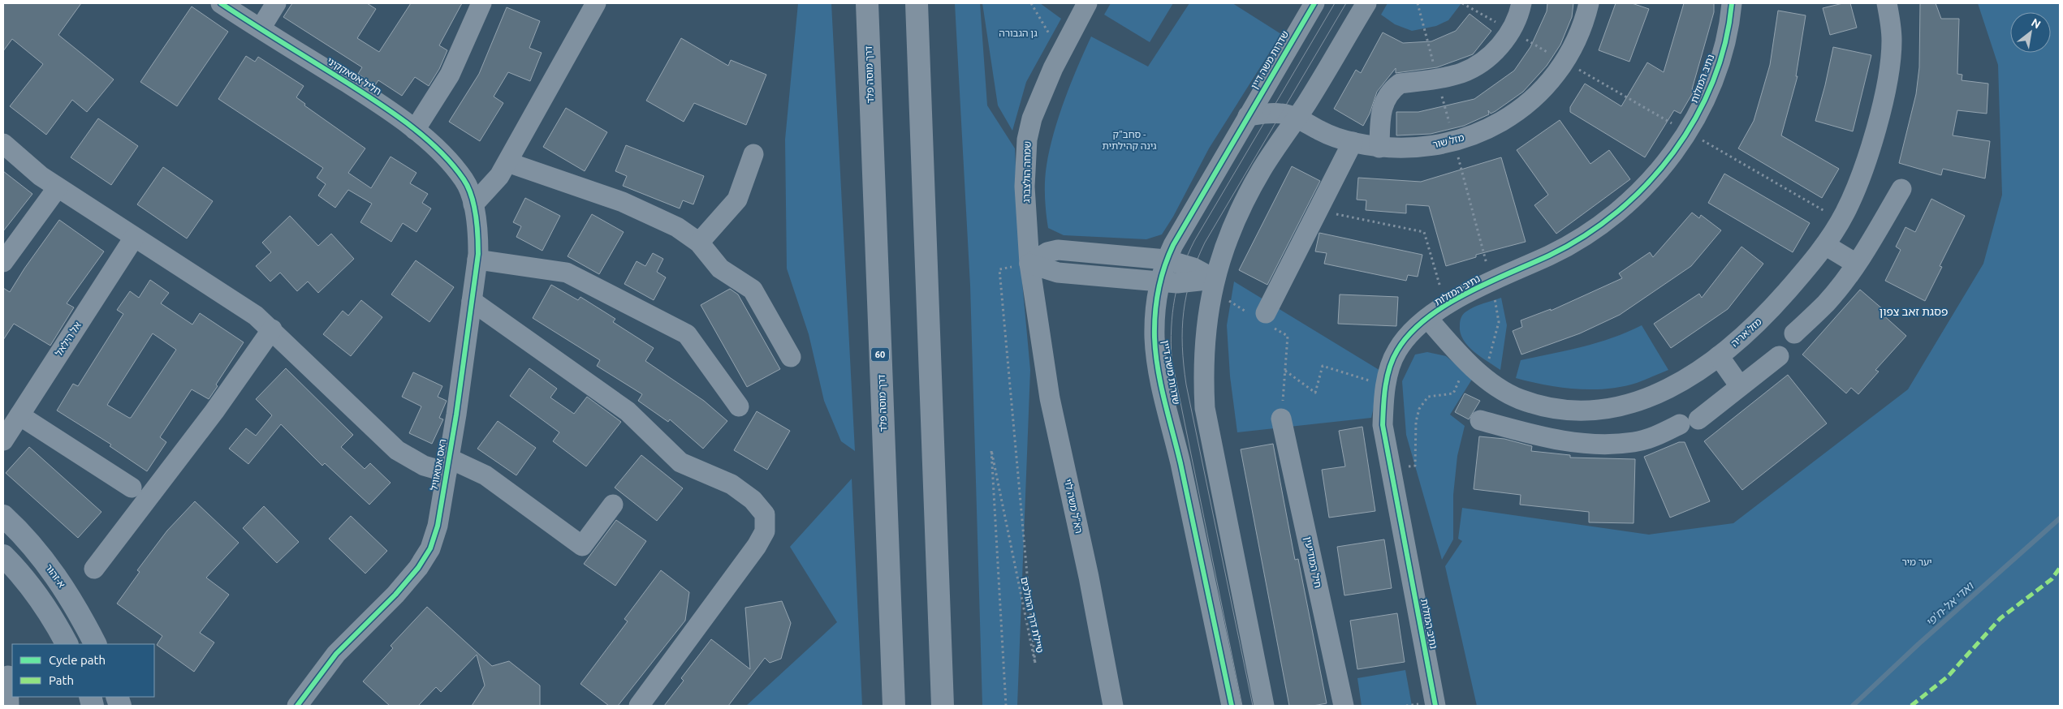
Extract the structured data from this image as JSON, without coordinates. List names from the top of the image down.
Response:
{
  "streets": {
    "highway": ["דרך מוסה פלד", "60"],
    "main road": ["א-זהור"],
    "street": [
      "שדרות משה דיין",
      "חליל אסאקקיני",
      "נתיב המזלות",
      "מזל שור",
      "שמחה הולצברג",
      "מזל אריה",
      "אל הילאל",
      "ראס אטאוויל",
      "רא\"ל משה לוי",
      "חיל המודיעין"
    ],
    "path": ["טיילת דרך ההולכים"]
  },
  "crossings": [
    ["שדרות משה דיין", "מזל שור"],
    ["חליל אסאקקיני", "ראס אטאוויל"],
    ["נתיב המזלות", "מזל אריה"],
    ["שמחה הולצברג", "רא\"ל משה לוי"],
    ["שמחה הולצברג", "טיילת דרך ההולכים"]
  ],
  "districts": ["פסגת זאב צפון"],
  "water": ["ואדי אל-ח'פי"],
  "parks": ["גן הגבורה", "סחב\"ק - גינה קהילתית", "יער מיר"],
  "legend": ["Cycle path", "Path"],
  "north": "top right"
}
